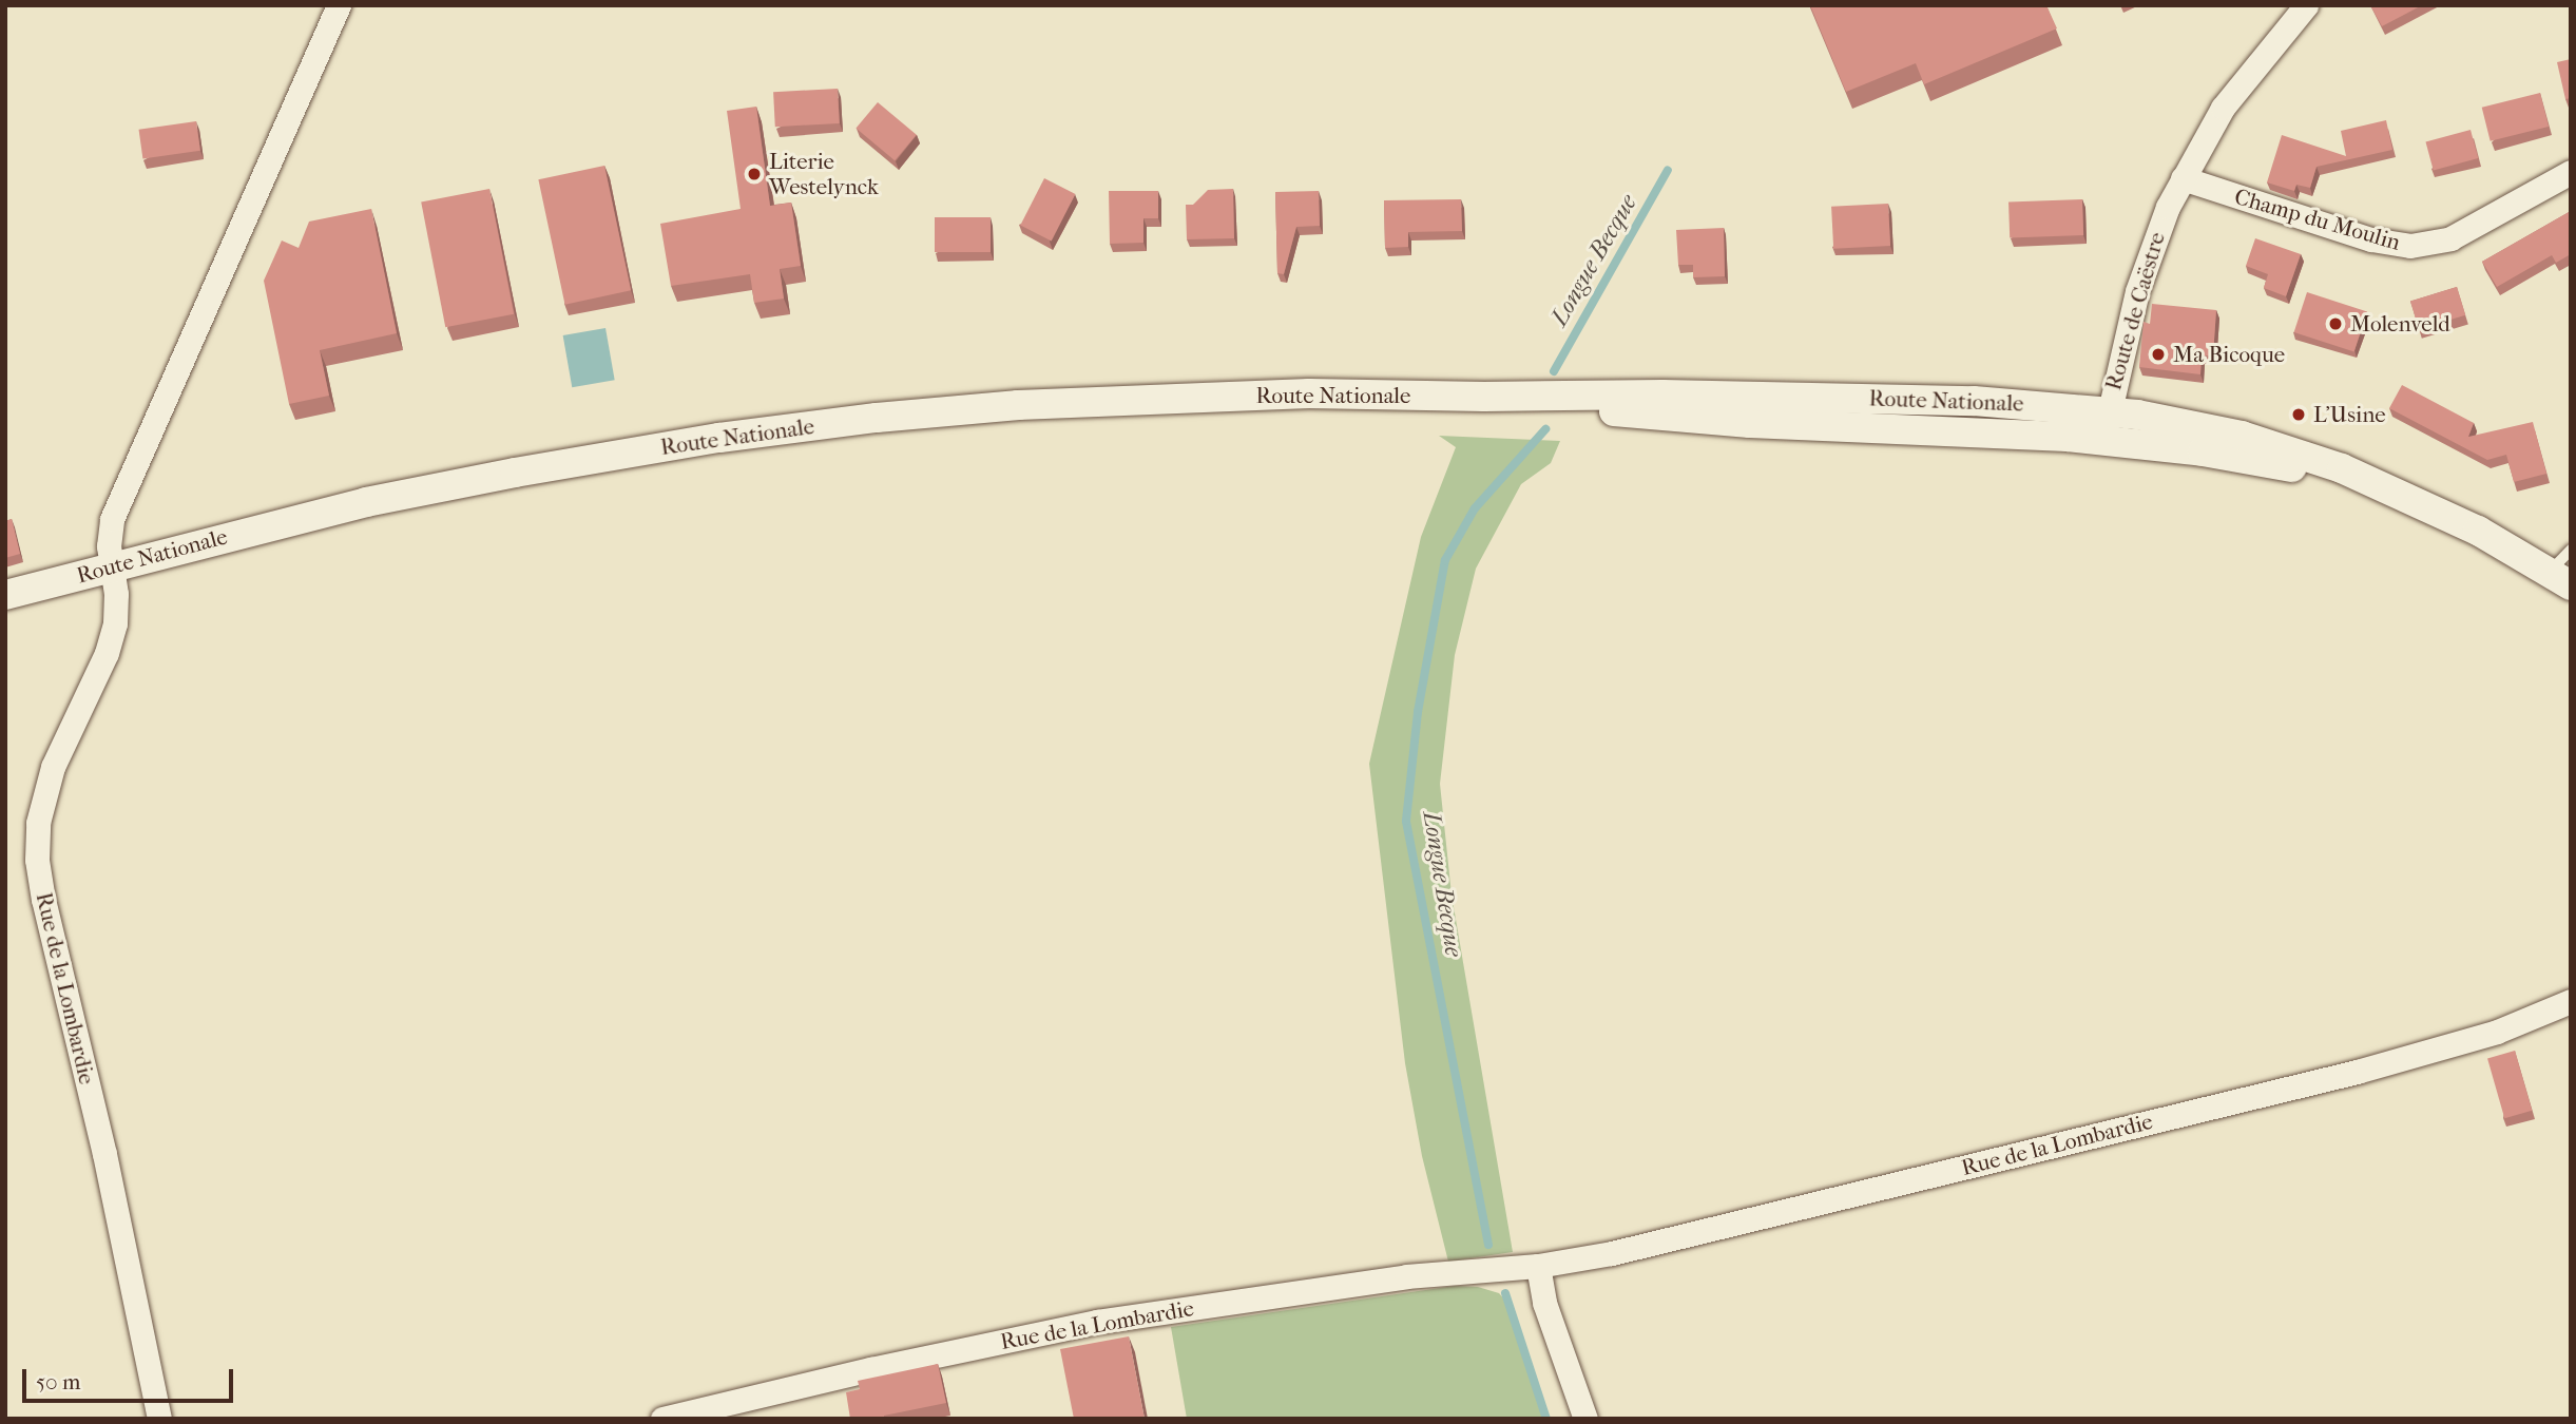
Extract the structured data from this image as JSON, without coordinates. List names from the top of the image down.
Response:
{
  "streets": {
    "street": [
      "Champ du Moulin",
      "Route de Caëstre",
      "Route Nationale",
      "Rue de la Lombardie"
    ]
  },
  "crossings": [
    ["Champ du Moulin", "Route de Caëstre"],
    ["Route de Caëstre", "Route Nationale"],
    ["Route Nationale", "Rue de la Lombardie"]
  ],
  "water": ["Longue Becque"],
  "places": [
    "Literie Westelynck",
    "Molenveld",
    "Ma Bicoque",
    "L'Usine"
  ],
  "scale_bar": "50 m"
}
